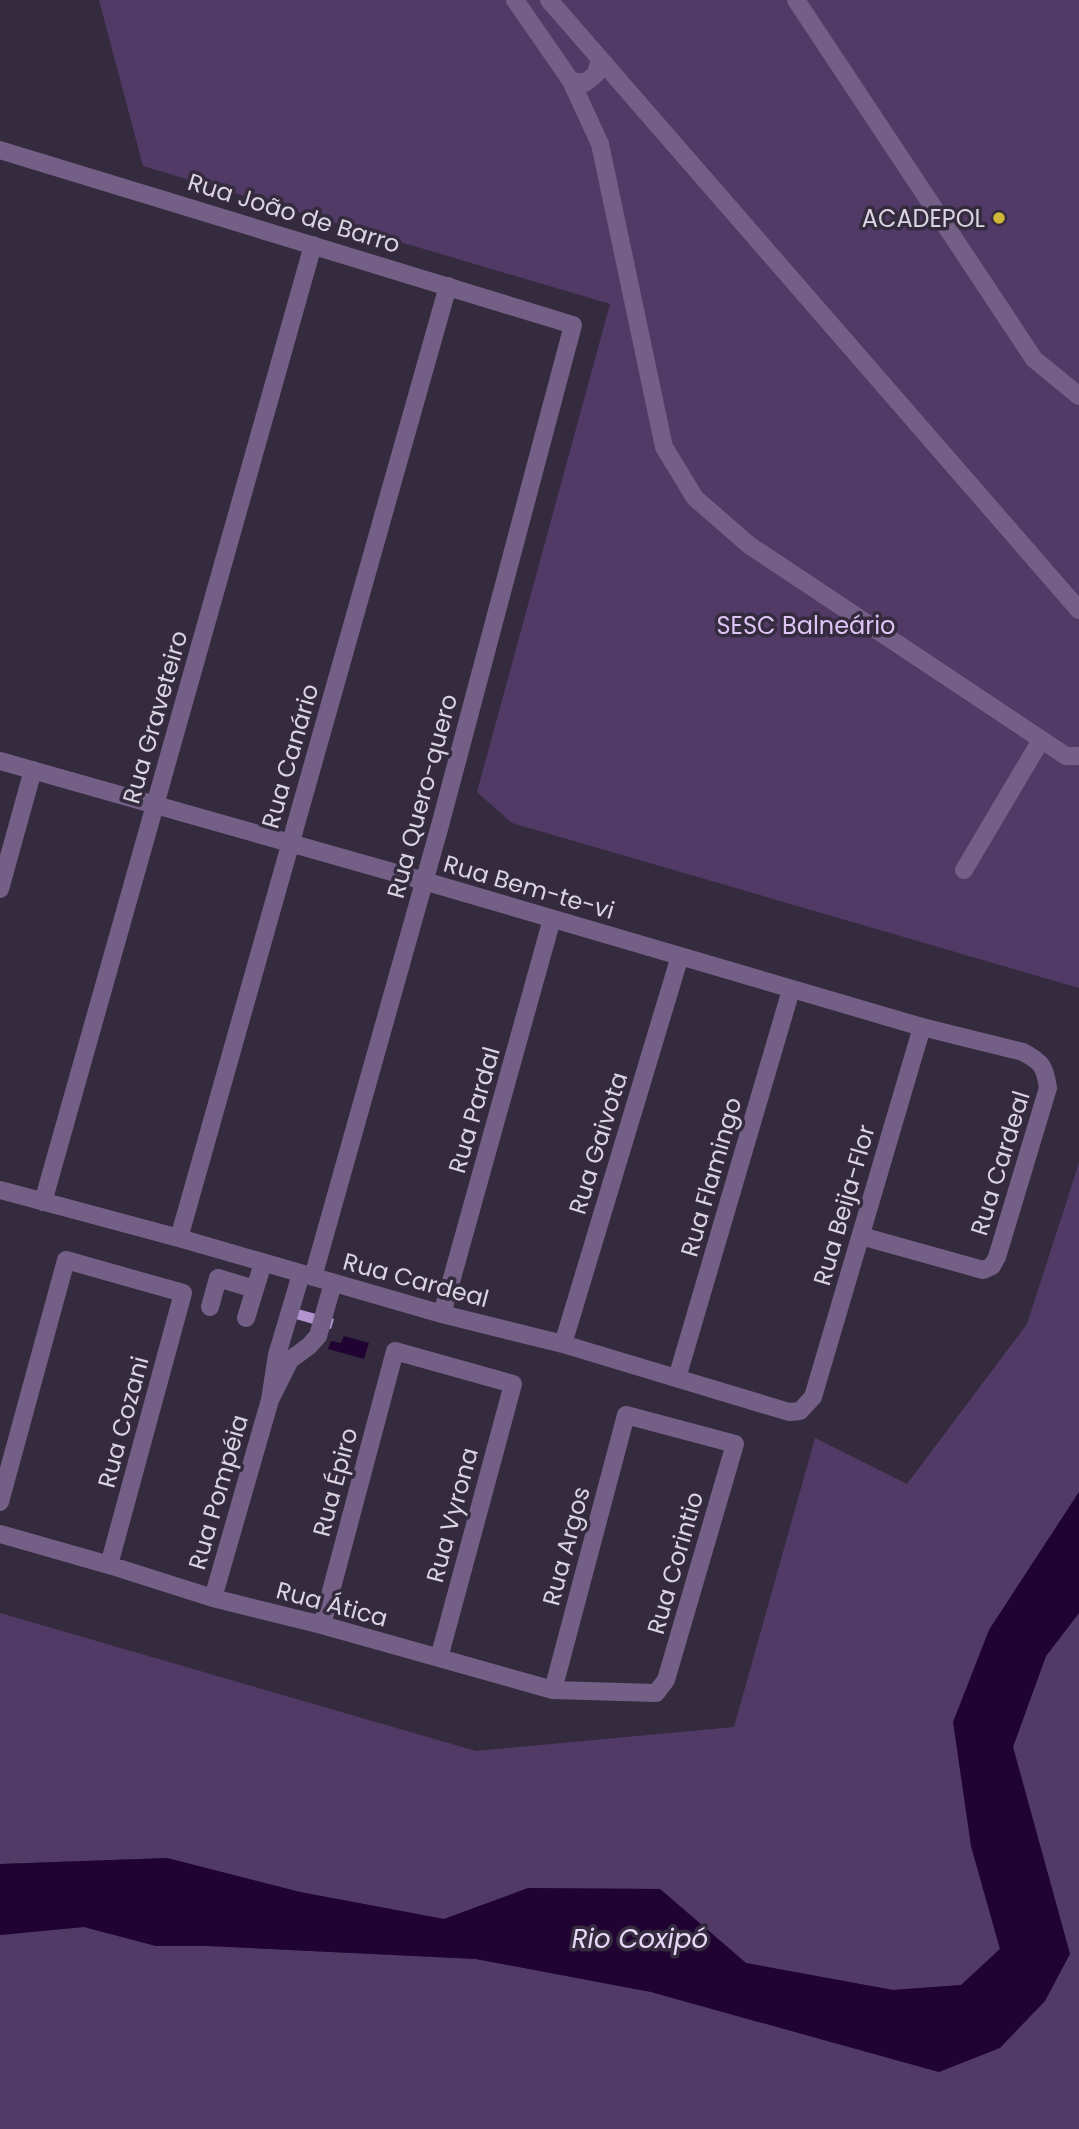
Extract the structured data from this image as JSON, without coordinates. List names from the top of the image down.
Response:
{
  "streets": {
    "street": [
      "Rua João de Barro",
      "Rua Graveteiro",
      "Rua Canário",
      "Rua Quero-quero",
      "Rua Bem-te-vi",
      "Rua Pardal",
      "Rua Gaivota",
      "Rua Cardeal",
      "Rua Flamingo",
      "Rua Beija-Flor",
      "Rua Cozani",
      "Rua Épiro",
      "Rua Pompéia",
      "Rua Vyrona",
      "Rua Argos",
      "Rua Corintio",
      "Rua Ática"
    ]
  },
  "crossings": [
    ["Rua João de Barro", "Rua Graveteiro"],
    ["Rua João de Barro", "Rua Canário"],
    ["Rua João de Barro", "Rua Quero-quero"],
    ["Rua Graveteiro", "Rua Bem-te-vi"],
    ["Rua Graveteiro", "Rua Cardeal"],
    ["Rua Canário", "Rua Bem-te-vi"],
    ["Rua Canário", "Rua Cardeal"],
    ["Rua Quero-quero", "Rua Bem-te-vi"],
    ["Rua Quero-quero", "Rua Cardeal"],
    ["Rua Quero-quero", "Rua Pompéia"],
    ["Rua Bem-te-vi", "Rua Pardal"],
    ["Rua Bem-te-vi", "Rua Gaivota"],
    ["Rua Bem-te-vi", "Rua Cardeal"],
    ["Rua Bem-te-vi", "Rua Flamingo"],
    ["Rua Bem-te-vi", "Rua Beija-Flor"],
    ["Rua Pardal", "Rua Cardeal"],
    ["Rua Gaivota", "Rua Cardeal"],
    ["Rua Cardeal", "Rua Flamingo"],
    ["Rua Cardeal", "Rua Beija-Flor"],
    ["Rua Cardeal", "Rua Pompéia"],
    ["Rua Cozani", "Rua Ática"],
    ["Rua Épiro", "Rua Vyrona"],
    ["Rua Épiro", "Rua Ática"],
    ["Rua Pompéia", "Rua Ática"],
    ["Rua Vyrona", "Rua Ática"],
    ["Rua Argos", "Rua Corintio"],
    ["Rua Argos", "Rua Ática"],
    ["Rua Corintio", "Rua Ática"]
  ],
  "water": ["Rio Coxipó"],
  "parks": ["SESC Balneário"],
  "places": ["ACADEPOL"]
}
